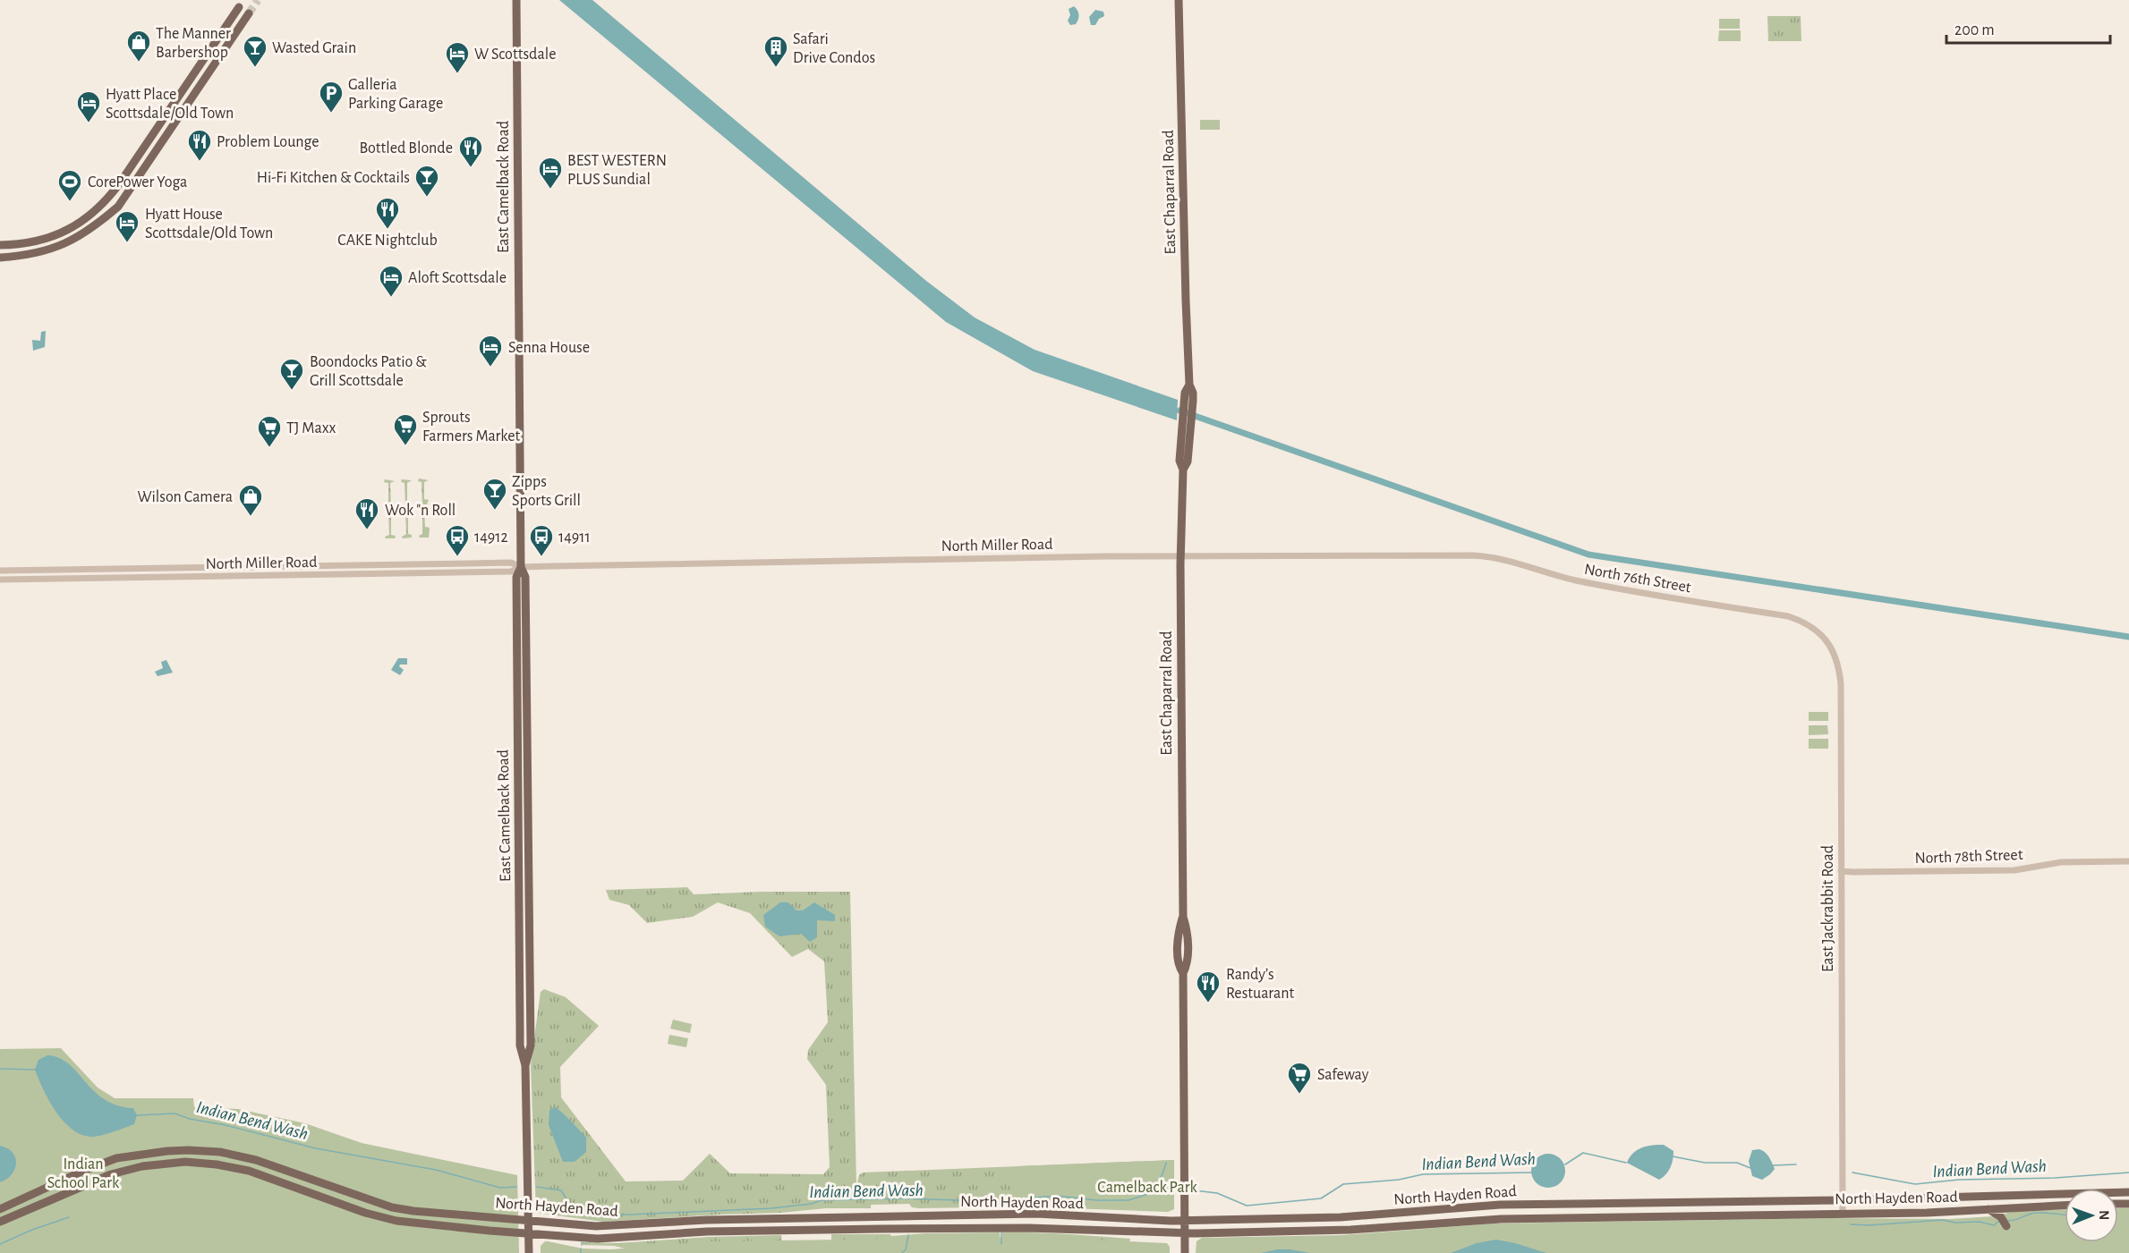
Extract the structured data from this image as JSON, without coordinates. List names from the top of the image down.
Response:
{
  "streets": {
    "main road": ["East Camelback Road", "East Chaparral Road", "North Hayden Road"],
    "street": [
      "North Miller Road",
      "North 76th Street",
      "North 78th Street",
      "East Jackrabbit Road"
    ]
  },
  "crossings": [
    ["East Camelback Road", "North Miller Road"],
    ["East Camelback Road", "North Hayden Road"],
    ["East Chaparral Road", "North Miller Road"],
    ["East Chaparral Road", "North Hayden Road"],
    ["North Miller Road", "North 76th Street"],
    ["North 76th Street", "East Jackrabbit Road"],
    ["North 78th Street", "East Jackrabbit Road"],
    ["East Jackrabbit Road", "North Hayden Road"]
  ],
  "water": ["Indian Bend Wash"],
  "parks": ["Indian School Park", "Camelback Park"],
  "places": {
    "shop": ["The Manner Barbershop", "Wilson Camera"],
    "bar": [
      "Wasted Grain",
      "Hi-Fi Kitchen & Cocktails",
      "Boondocks Patio & Grill Scottsdale",
      "Zipps Sports Grill"
    ],
    "building": ["Safari Drive Condos"],
    "hotel": [
      "W Scottsdale",
      "Hyatt Place Scottsdale/Old Town",
      "BEST WESTERN PLUS Sundial",
      "Hyatt House Scottsdale/Old Town",
      "Aloft Scottsdale",
      "Senna House"
    ],
    "parking": ["Galleria Parking Garage"],
    "restaurant": [
      "Problem Lounge",
      "Bottled Blonde",
      "CAKE Nightclub",
      "Wok \"n Roll",
      "Randy’s Restuarant"
    ],
    "sports": ["CorePower Yoga"],
    "supermarket": ["Sprouts Farmers Market", "TJ Maxx", "Safeway"],
    "bus stop": ["14912", "14911"]
  },
  "scale_bar": "200 m",
  "north": "right"
}
